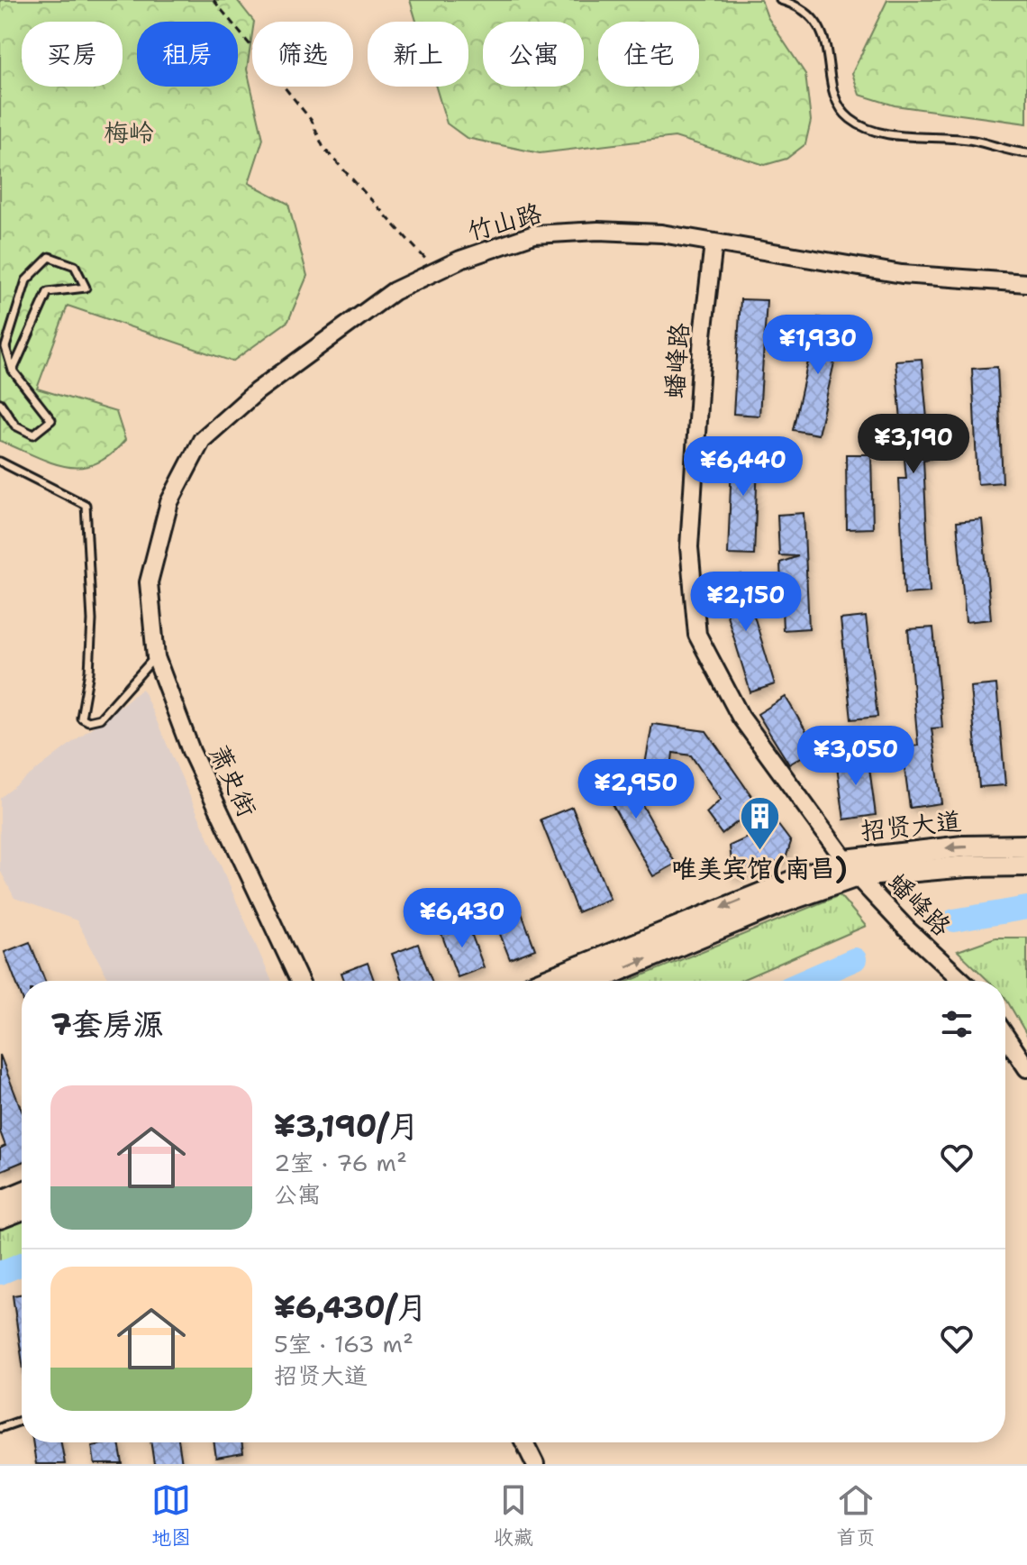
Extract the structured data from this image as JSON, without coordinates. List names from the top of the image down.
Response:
{
  "streets": {
    "main road": ["招贤大道"],
    "street": ["竹山路", "蟠峰路", "萧史街"]
  },
  "crossings": [
    ["竹山路", "蟠峰路"],
    ["竹山路", "萧史街"],
    ["蟠峰路", "招贤大道"]
  ],
  "parks": ["梅岭"],
  "places": {
    "building": ["唯美宾馆(南昌)"]
  },
  "page": {
    "chip": [
      "买房",
      "租房",
      "筛选",
      "新上",
      "公寓",
      "住宅"
    ],
    "price": [
      "¥1,930",
      "¥3,190",
      "¥6,440",
      "¥2,150",
      "¥3,050",
      "¥2,950",
      "¥6,430"
    ],
    "heading": "7套房源",
    "list": [
      {
        "name": "¥3,190/月",
        "note": "2室 · 76 m² · 公寓"
      },
      {
        "name": "¥6,430/月",
        "note": "5室 · 163 m² · 招贤大道"
      }
    ],
    "tabs": ["地图", "收藏", "首页"]
  }
}
